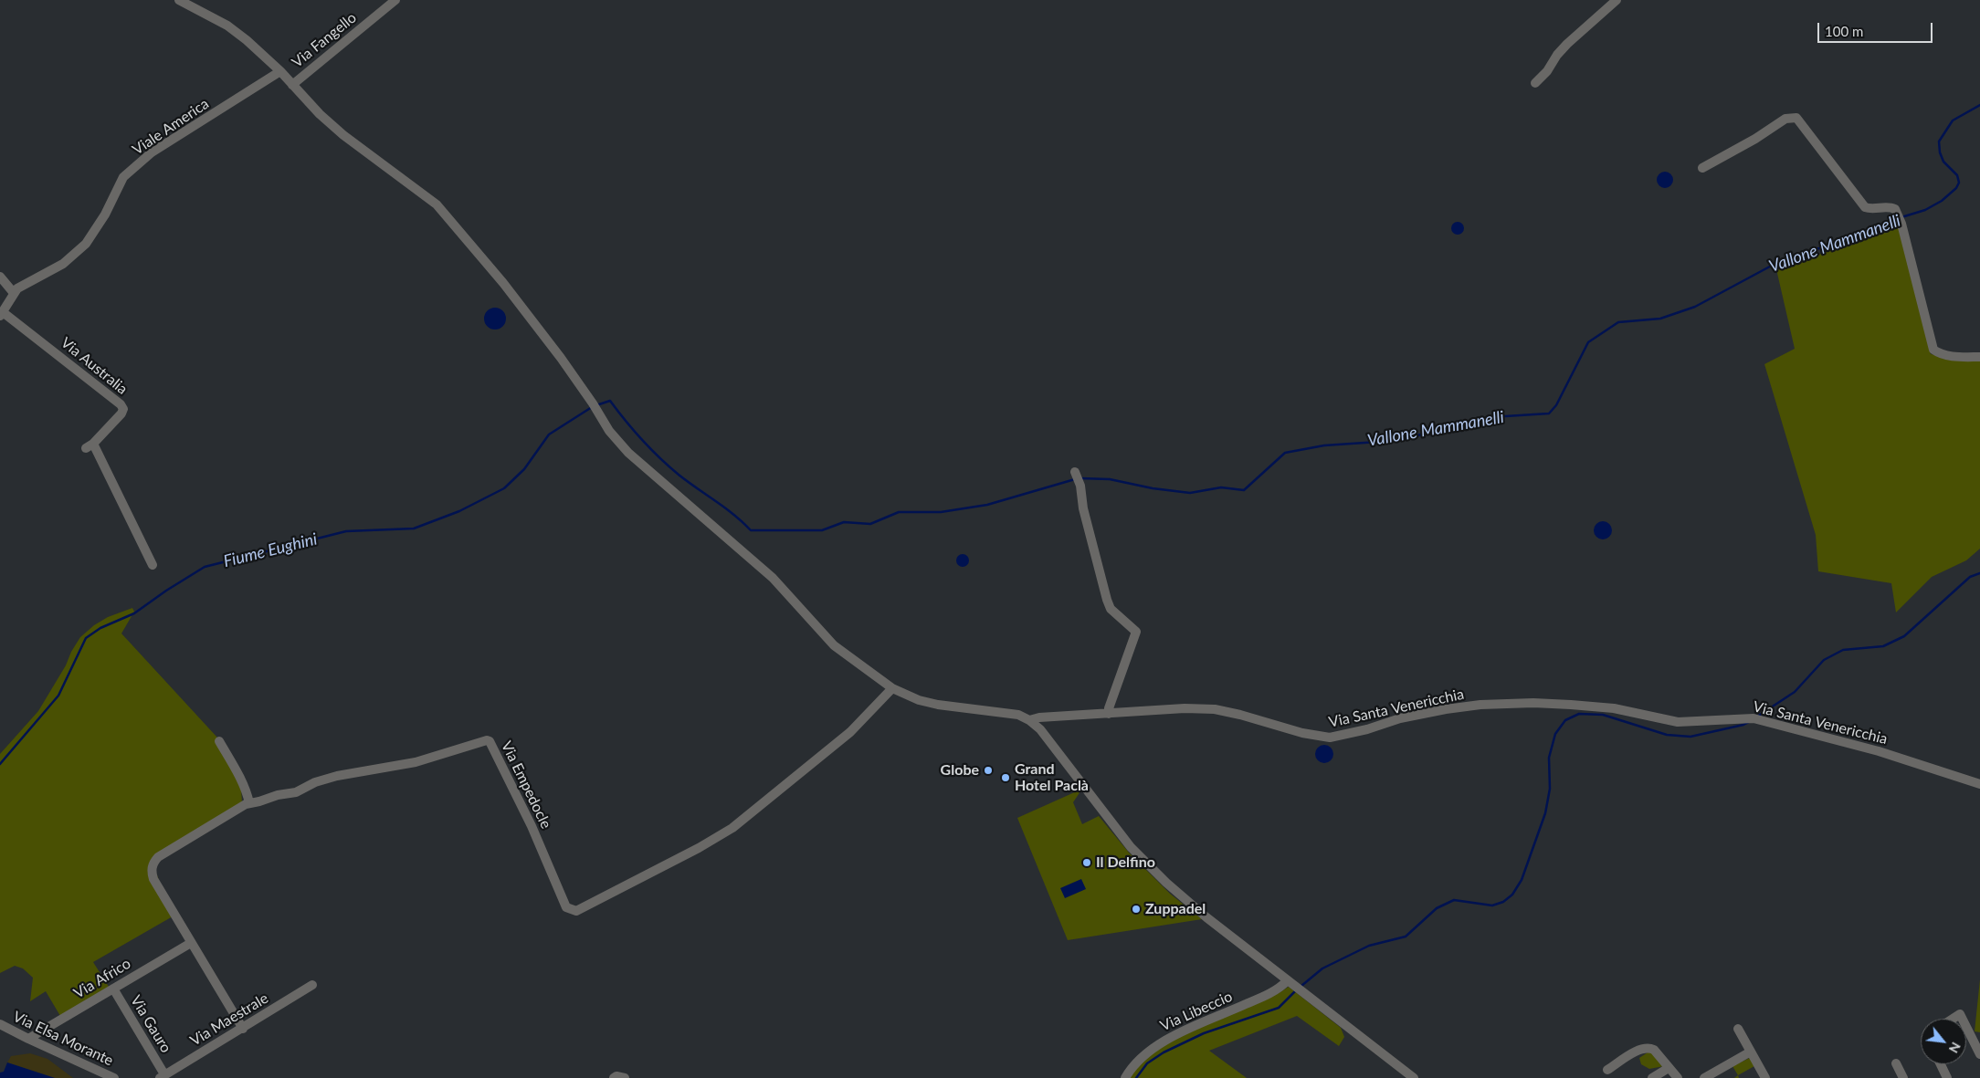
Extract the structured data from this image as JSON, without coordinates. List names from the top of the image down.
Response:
{
  "streets": {
    "street": [
      "Via Fangello",
      "Viale America",
      "Via Australia",
      "Via Santa Venericchia",
      "Via Empedocle",
      "Via Africo",
      "Via Libeccio",
      "Via Maestrale",
      "Via Gauro",
      "Via Elsa Morante"
    ]
  },
  "crossings": [
    ["Viale America", "Via Australia"],
    ["Via Empedocle", "Via Africo"],
    ["Via Empedocle", "Via Maestrale"],
    ["Via Africo", "Via Gauro"],
    ["Via Africo", "Via Elsa Morante"],
    ["Via Maestrale", "Via Gauro"]
  ],
  "water": ["Vallone Mammanelli", "Fiume Eughini"],
  "places": [
    "Globe",
    "Grand Hotel Paclà",
    "Il Delfino",
    "Zuppadel"
  ],
  "scale_bar": "100 m",
  "north": "bottom right"
}
